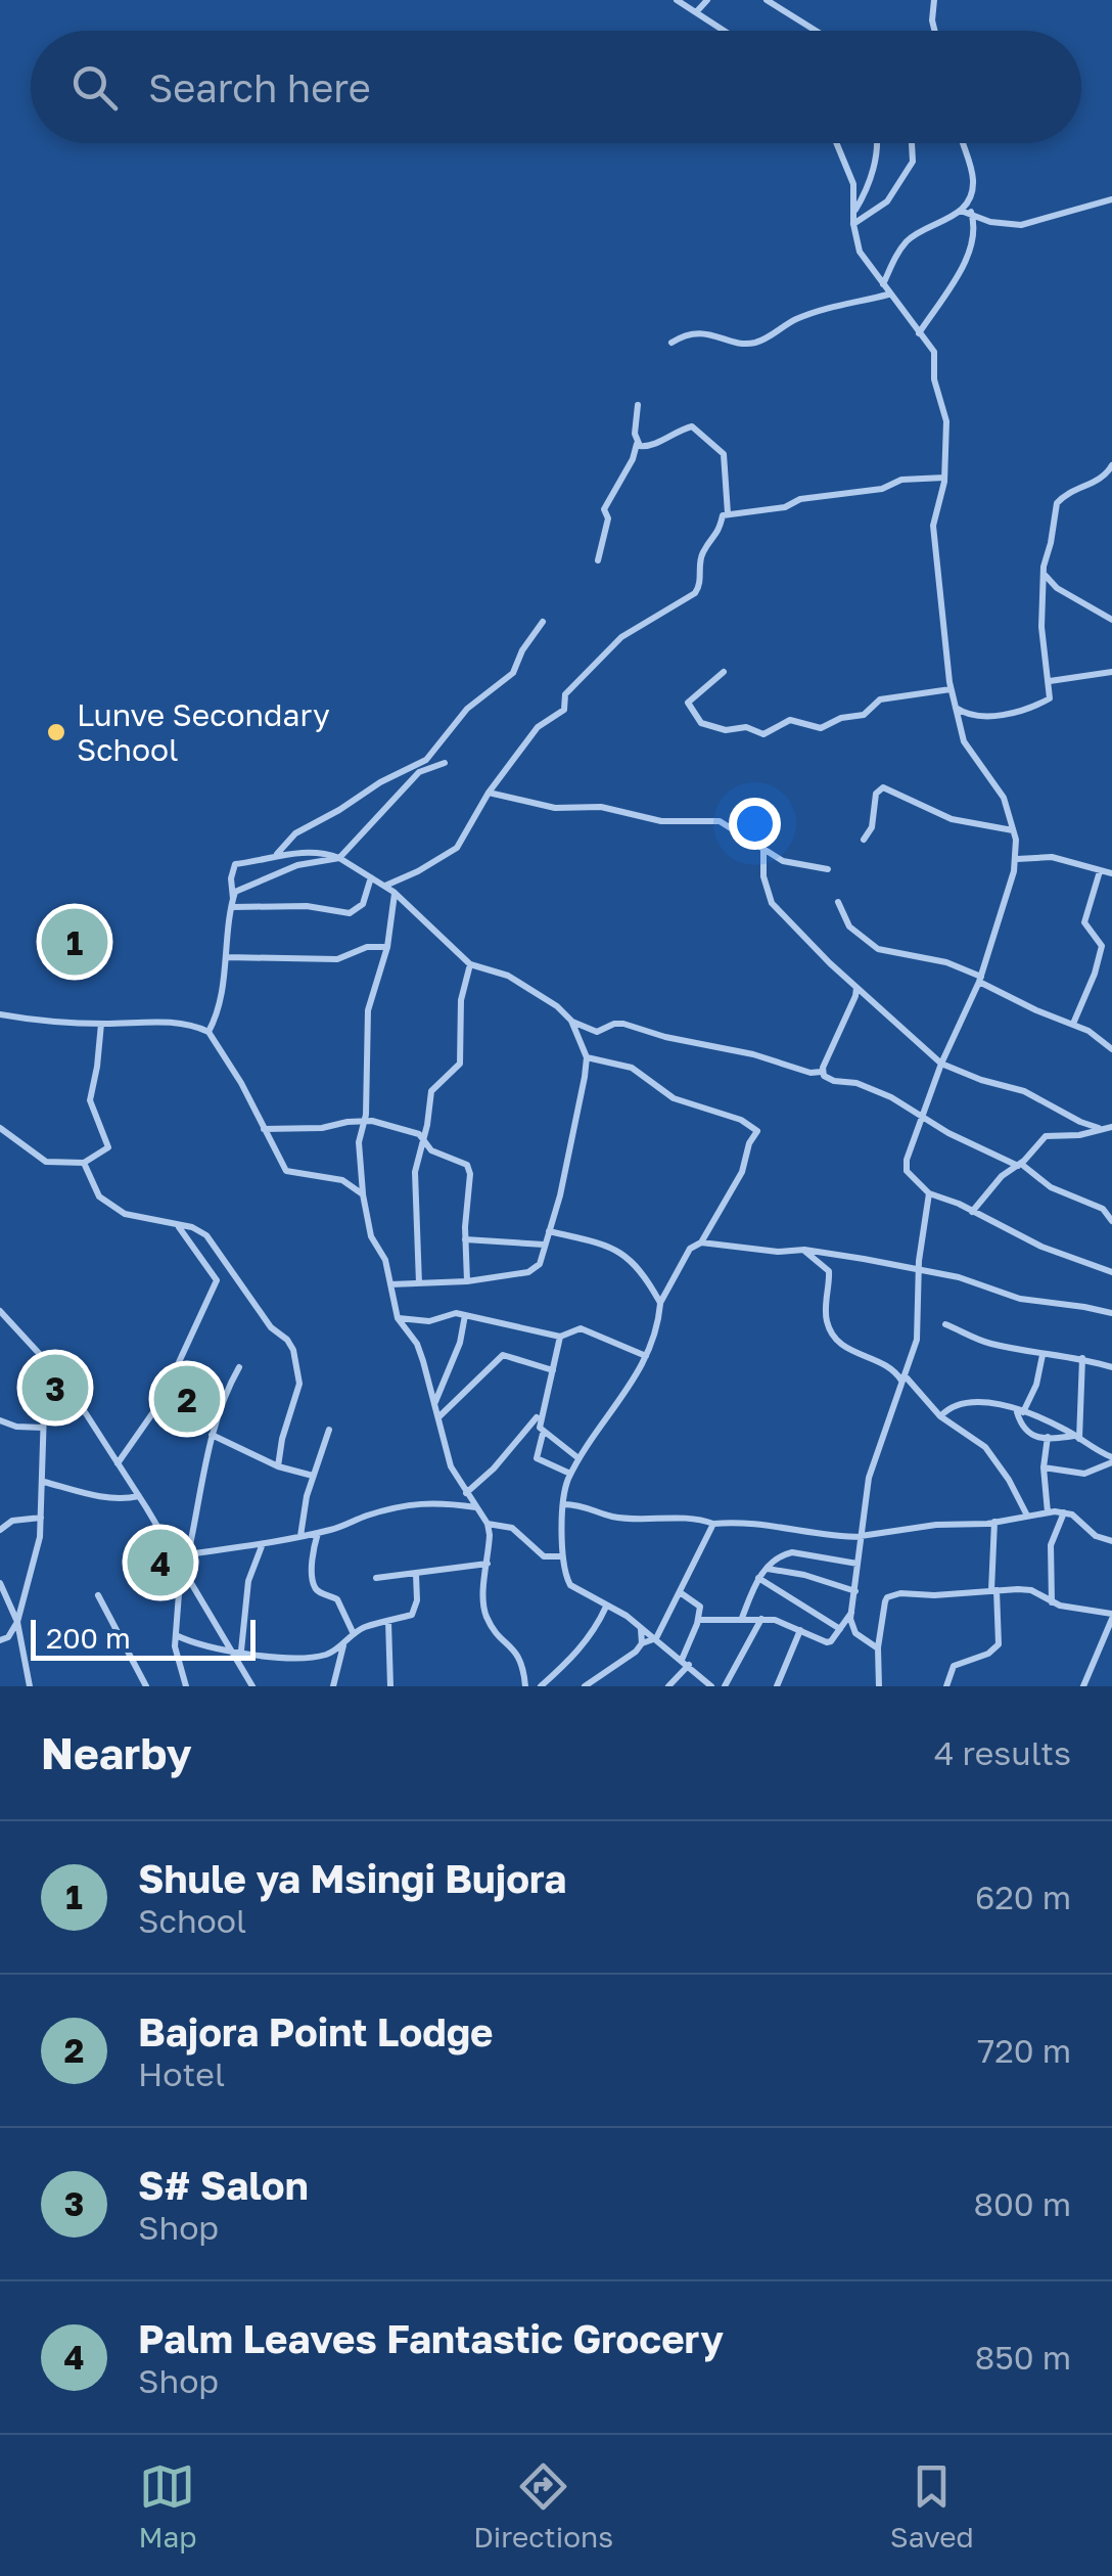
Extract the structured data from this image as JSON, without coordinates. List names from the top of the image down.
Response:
{
  "places": ["Lunve Secondary School"],
  "scale_bar": "200 m",
  "page": {
    "search": "Search here",
    "pins": [
      "1",
      "3",
      "2",
      "4"
    ],
    "scale": "200 m",
    "heading": ["Nearby", "4 results"],
    "list": [
      {
        "mark": "1",
        "name": "Shule ya Msingi Bujora",
        "note": "School",
        "value": "620 m"
      },
      {
        "mark": "2",
        "name": "Bajora Point Lodge",
        "note": "Hotel",
        "value": "720 m"
      },
      {
        "mark": "3",
        "name": "S# Salon",
        "note": "Shop",
        "value": "800 m"
      },
      {
        "mark": "4",
        "name": "Palm Leaves Fantastic Grocery",
        "note": "Shop",
        "value": "850 m"
      }
    ],
    "nav": ["Map", "Directions", "Saved"]
  }
}
